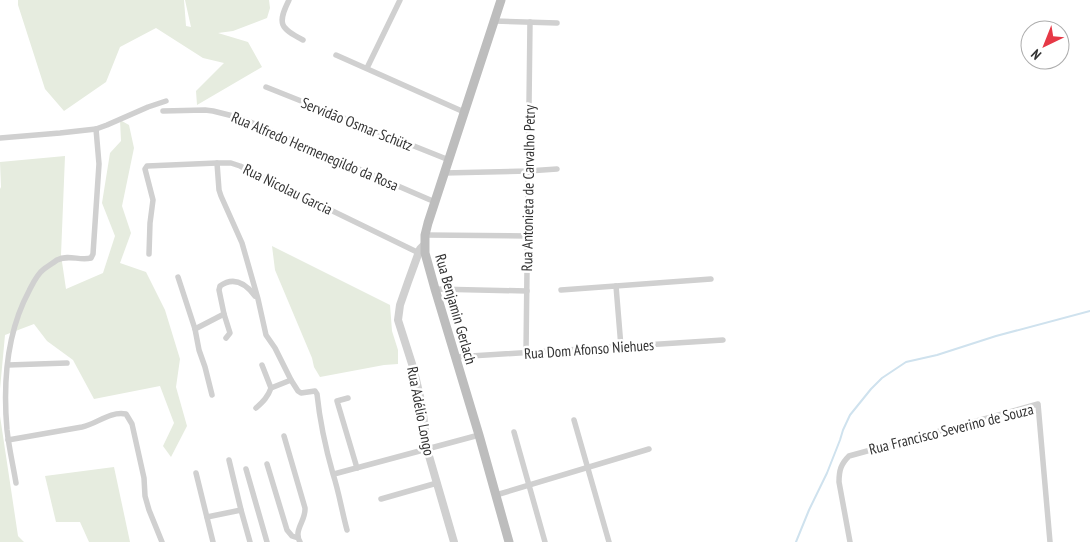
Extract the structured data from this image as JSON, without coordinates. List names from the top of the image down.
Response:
{
  "streets": {
    "main road": ["Rua Benjamin Gerlach"],
    "street": [
      "Servidão Osmar Schütz",
      "Rua Alfredo Hermenegildo da Rosa",
      "Rua Antonieta de Carvalho Petry",
      "Rua Nicolau Garcia",
      "Rua Dom Afonso Niehues",
      "Rua Adélio Longo",
      "Rua Francisco Severino de Souza"
    ]
  },
  "crossings": [
    ["Servidão Osmar Schütz", "Rua Benjamin Gerlach"],
    ["Rua Alfredo Hermenegildo da Rosa", "Rua Benjamin Gerlach"],
    ["Rua Antonieta de Carvalho Petry", "Rua Dom Afonso Niehues"],
    ["Rua Nicolau Garcia", "Rua Benjamin Gerlach"],
    ["Rua Nicolau Garcia", "Rua Adélio Longo"],
    ["Rua Benjamin Gerlach", "Rua Dom Afonso Niehues"],
    ["Rua Benjamin Gerlach", "Rua Adélio Longo"]
  ],
  "north": "bottom left"
}
